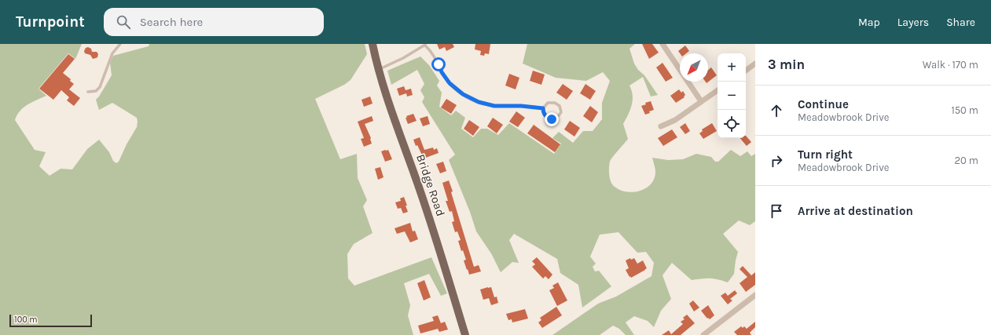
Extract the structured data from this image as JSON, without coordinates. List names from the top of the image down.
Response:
{
  "streets": {
    "main road": ["Bridge Road"]
  },
  "scale_bar": "100 m",
  "north": "bottom left",
  "page": {
    "header": "Turnpoint",
    "search": "Search here",
    "nav": ["Map", "Layers", "Share"],
    "heading": ["3 min", "Walk · 170 m"],
    "map_buttons": ["+", "−"],
    "list": [
      ["Continue", "Meadowbrook Drive", "150 m"],
      ["Turn right", "Meadowbrook Drive", "20 m"],
      "Arrive at destination"
    ],
    "scale": "100 m"
  }
}
